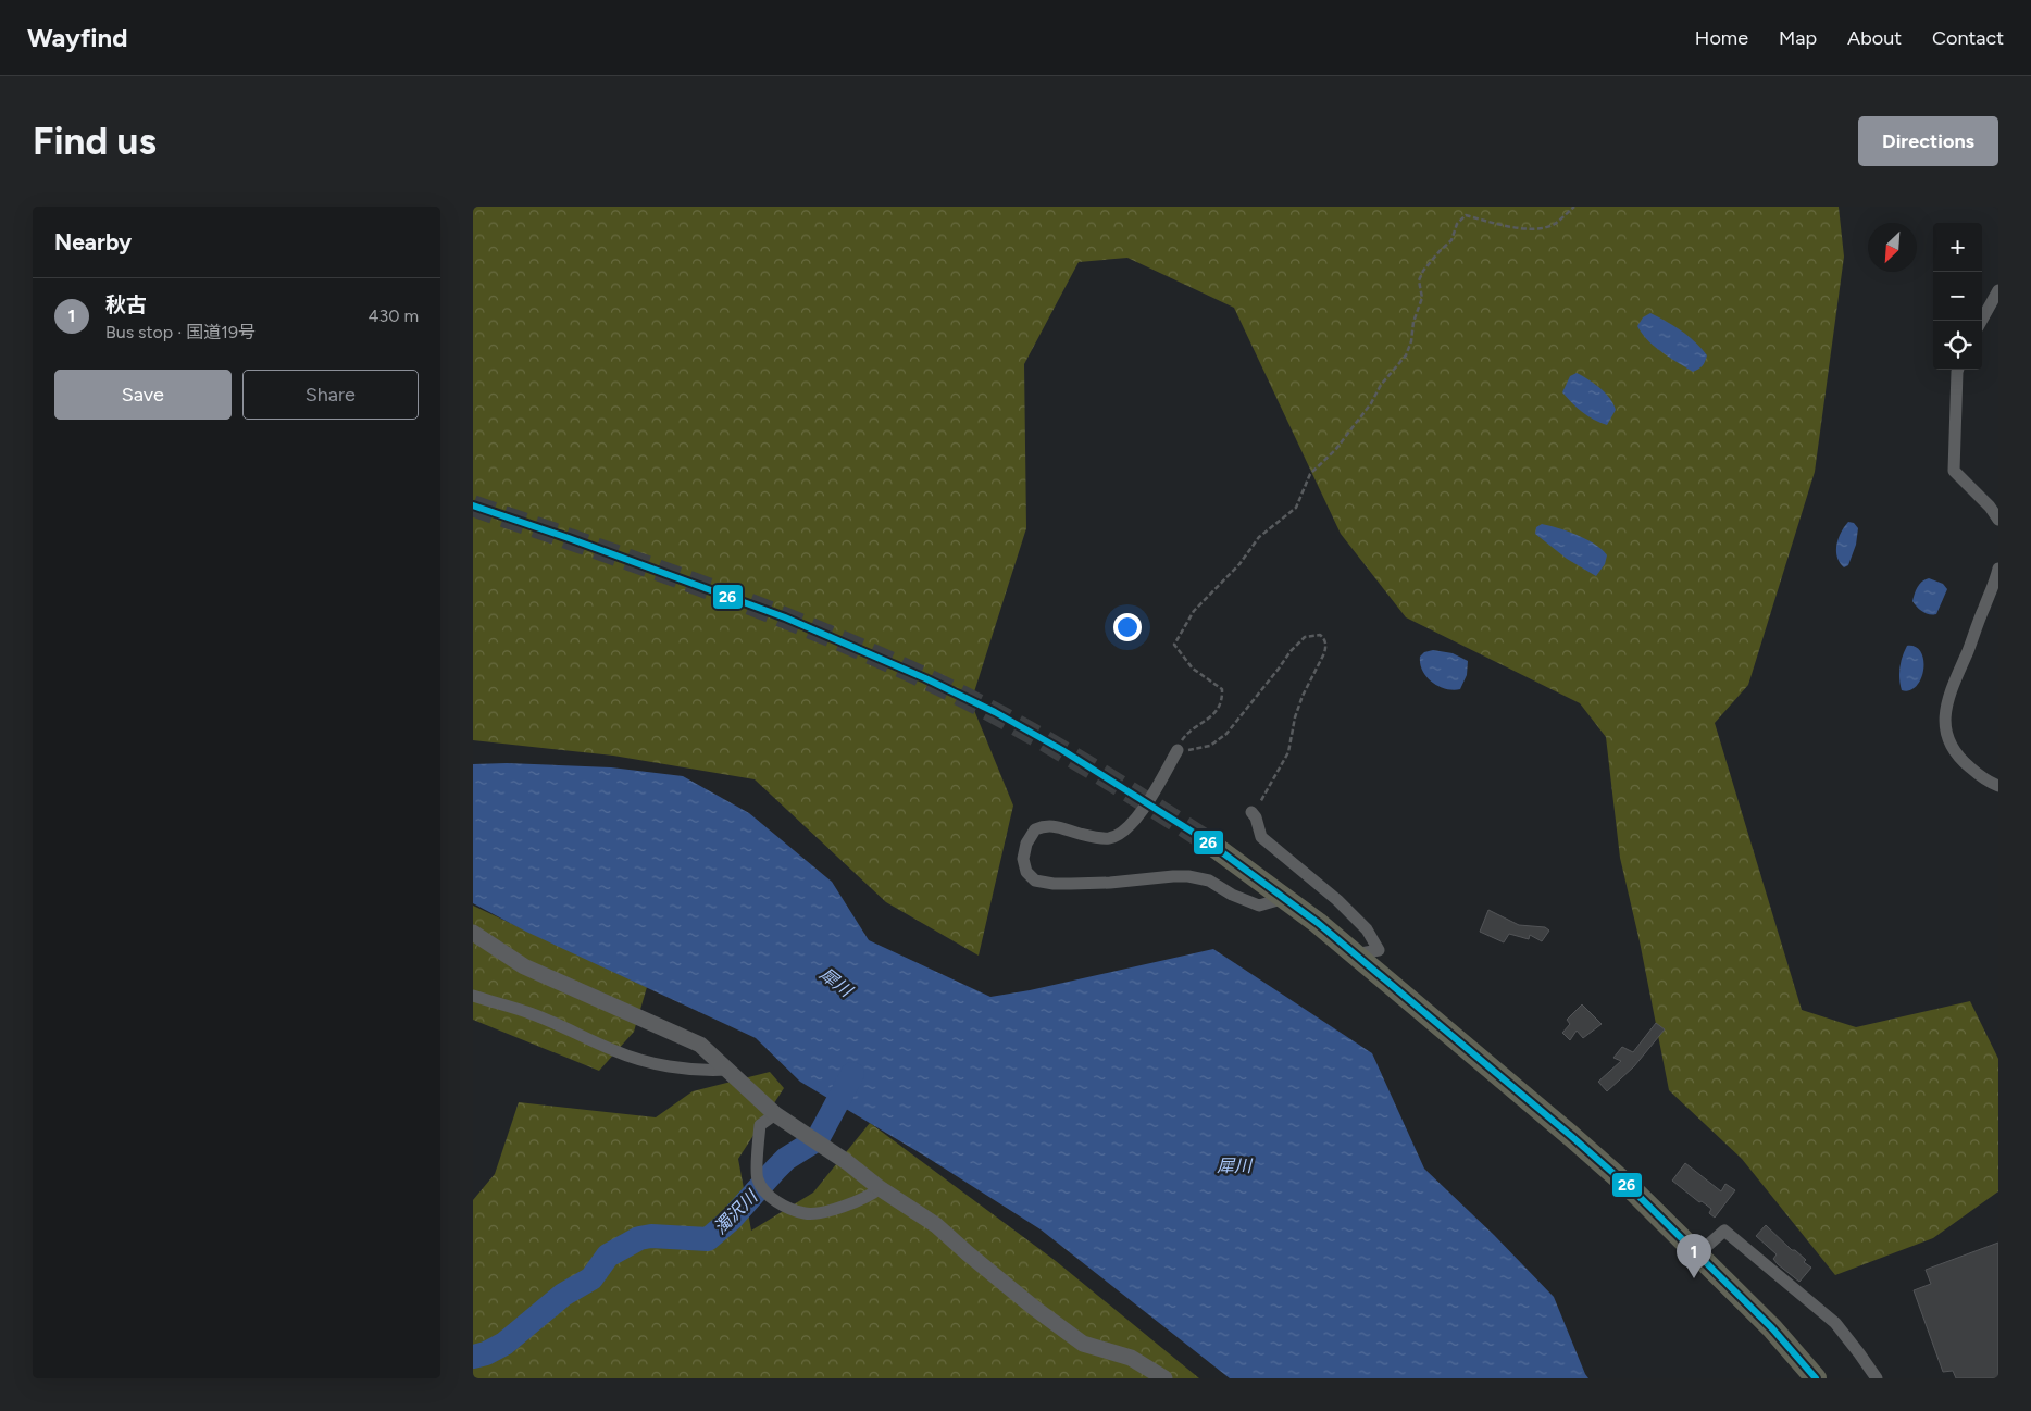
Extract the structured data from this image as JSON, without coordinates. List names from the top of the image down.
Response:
{
  "water": ["犀川", "濁沢川"],
  "lines": ["transit line 26"],
  "north": "bottom left",
  "page": {
    "header": "Wayfind",
    "nav": [
      "Home",
      "Map",
      "About",
      "Contact"
    ],
    "buttons": [
      "Directions",
      ["Save", "Share"]
    ],
    "title": "Find us",
    "heading": "Nearby",
    "map_buttons": ["+", "−"],
    "list": [
      {
        "mark": "1",
        "name": "秋古",
        "note": "Bus stop · 国道19号",
        "value": "430 m"
      }
    ],
    "pins": "1"
  }
}
